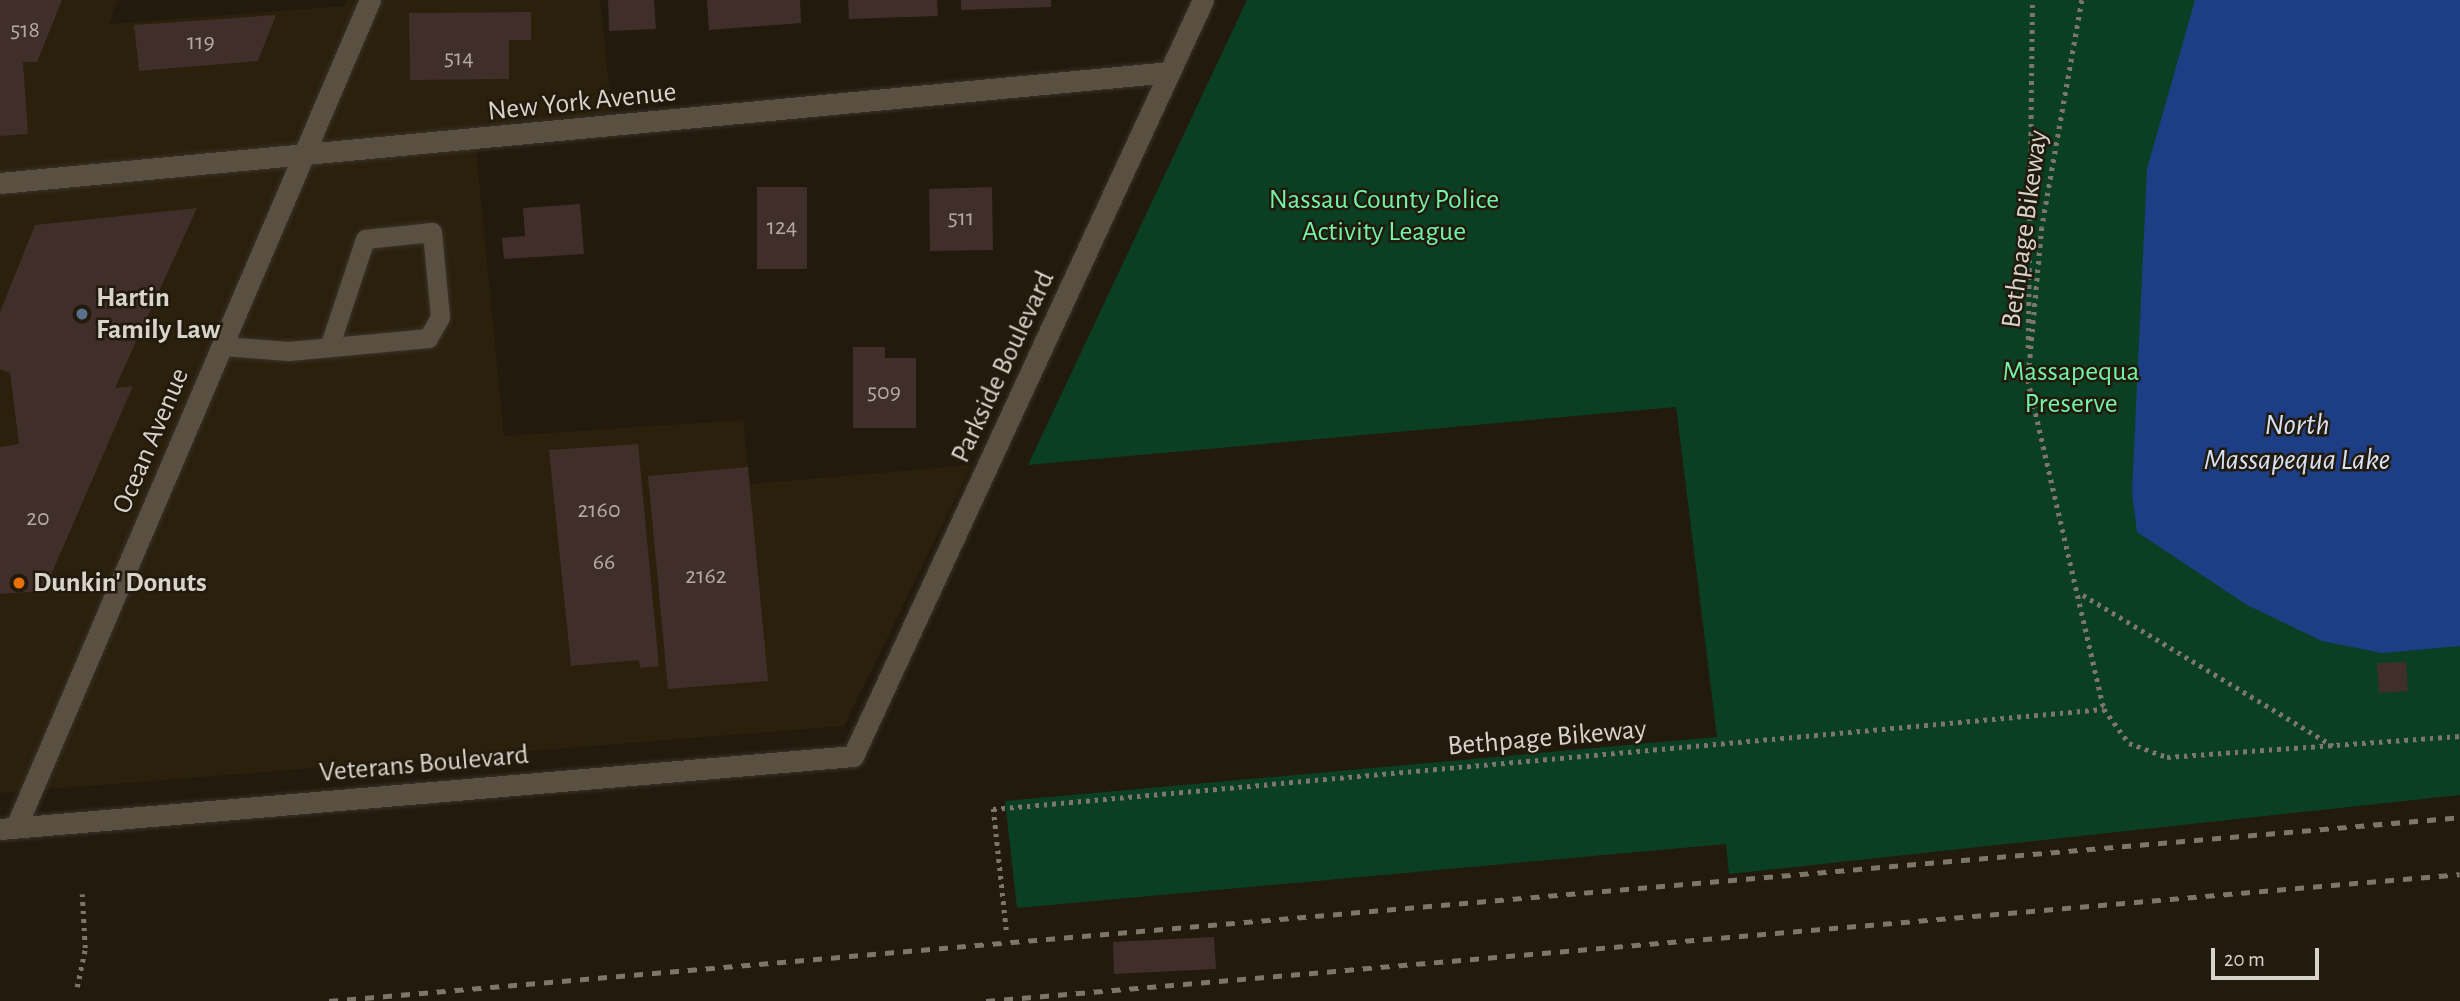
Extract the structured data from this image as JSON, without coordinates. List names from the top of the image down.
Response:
{
  "streets": {
    "street": [
      "New York Avenue",
      "Parkside Boulevard",
      "Ocean Avenue",
      "Veterans Boulevard"
    ],
    "path": ["Bethpage Bikeway"]
  },
  "crossings": [
    ["New York Avenue", "Parkside Boulevard"],
    ["New York Avenue", "Ocean Avenue"],
    ["Parkside Boulevard", "Veterans Boulevard"],
    ["Ocean Avenue", "Veterans Boulevard"]
  ],
  "water": ["North Massapequa Lake"],
  "parks": ["Nassau County Police Activity League", "Massapequa Preserve"],
  "places": ["Hartin Family Law", "Dunkin' Donuts"],
  "house_numbers": [
    "518",
    "119",
    "514",
    "511",
    "124",
    "509",
    "2160",
    "20",
    "66",
    "2162"
  ],
  "scale_bar": "20 m"
}
